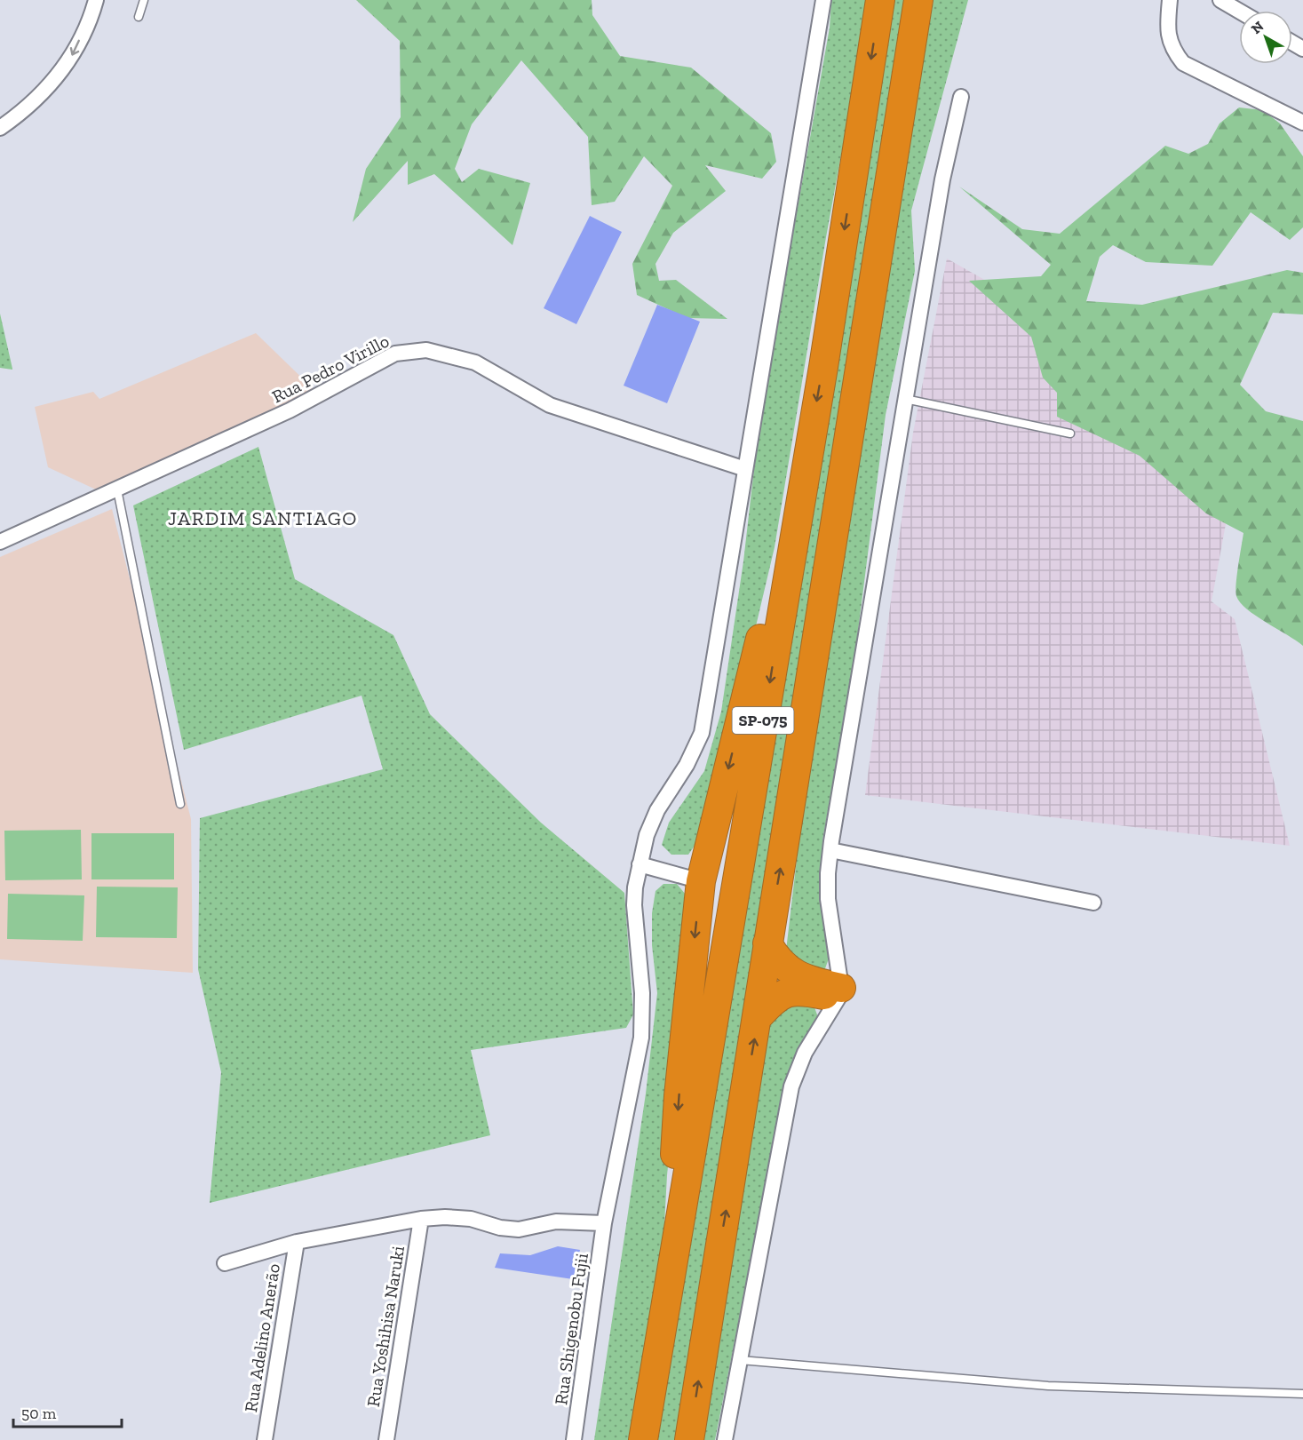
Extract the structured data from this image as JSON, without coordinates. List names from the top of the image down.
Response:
{
  "streets": {
    "highway": ["SP-075"],
    "street": [
      "Rua Pedro Virillo",
      "Rua Yoshihisa Naruki",
      "Rua Shigenobu Fujii",
      "Rua Adelino Anerão"
    ]
  },
  "crossings": [
    ["Rua Pedro Virillo", "Rua Shigenobu Fujii"]
  ],
  "districts": ["JARDIM SANTIAGO"],
  "scale_bar": "50 m",
  "north": "top left"
}
